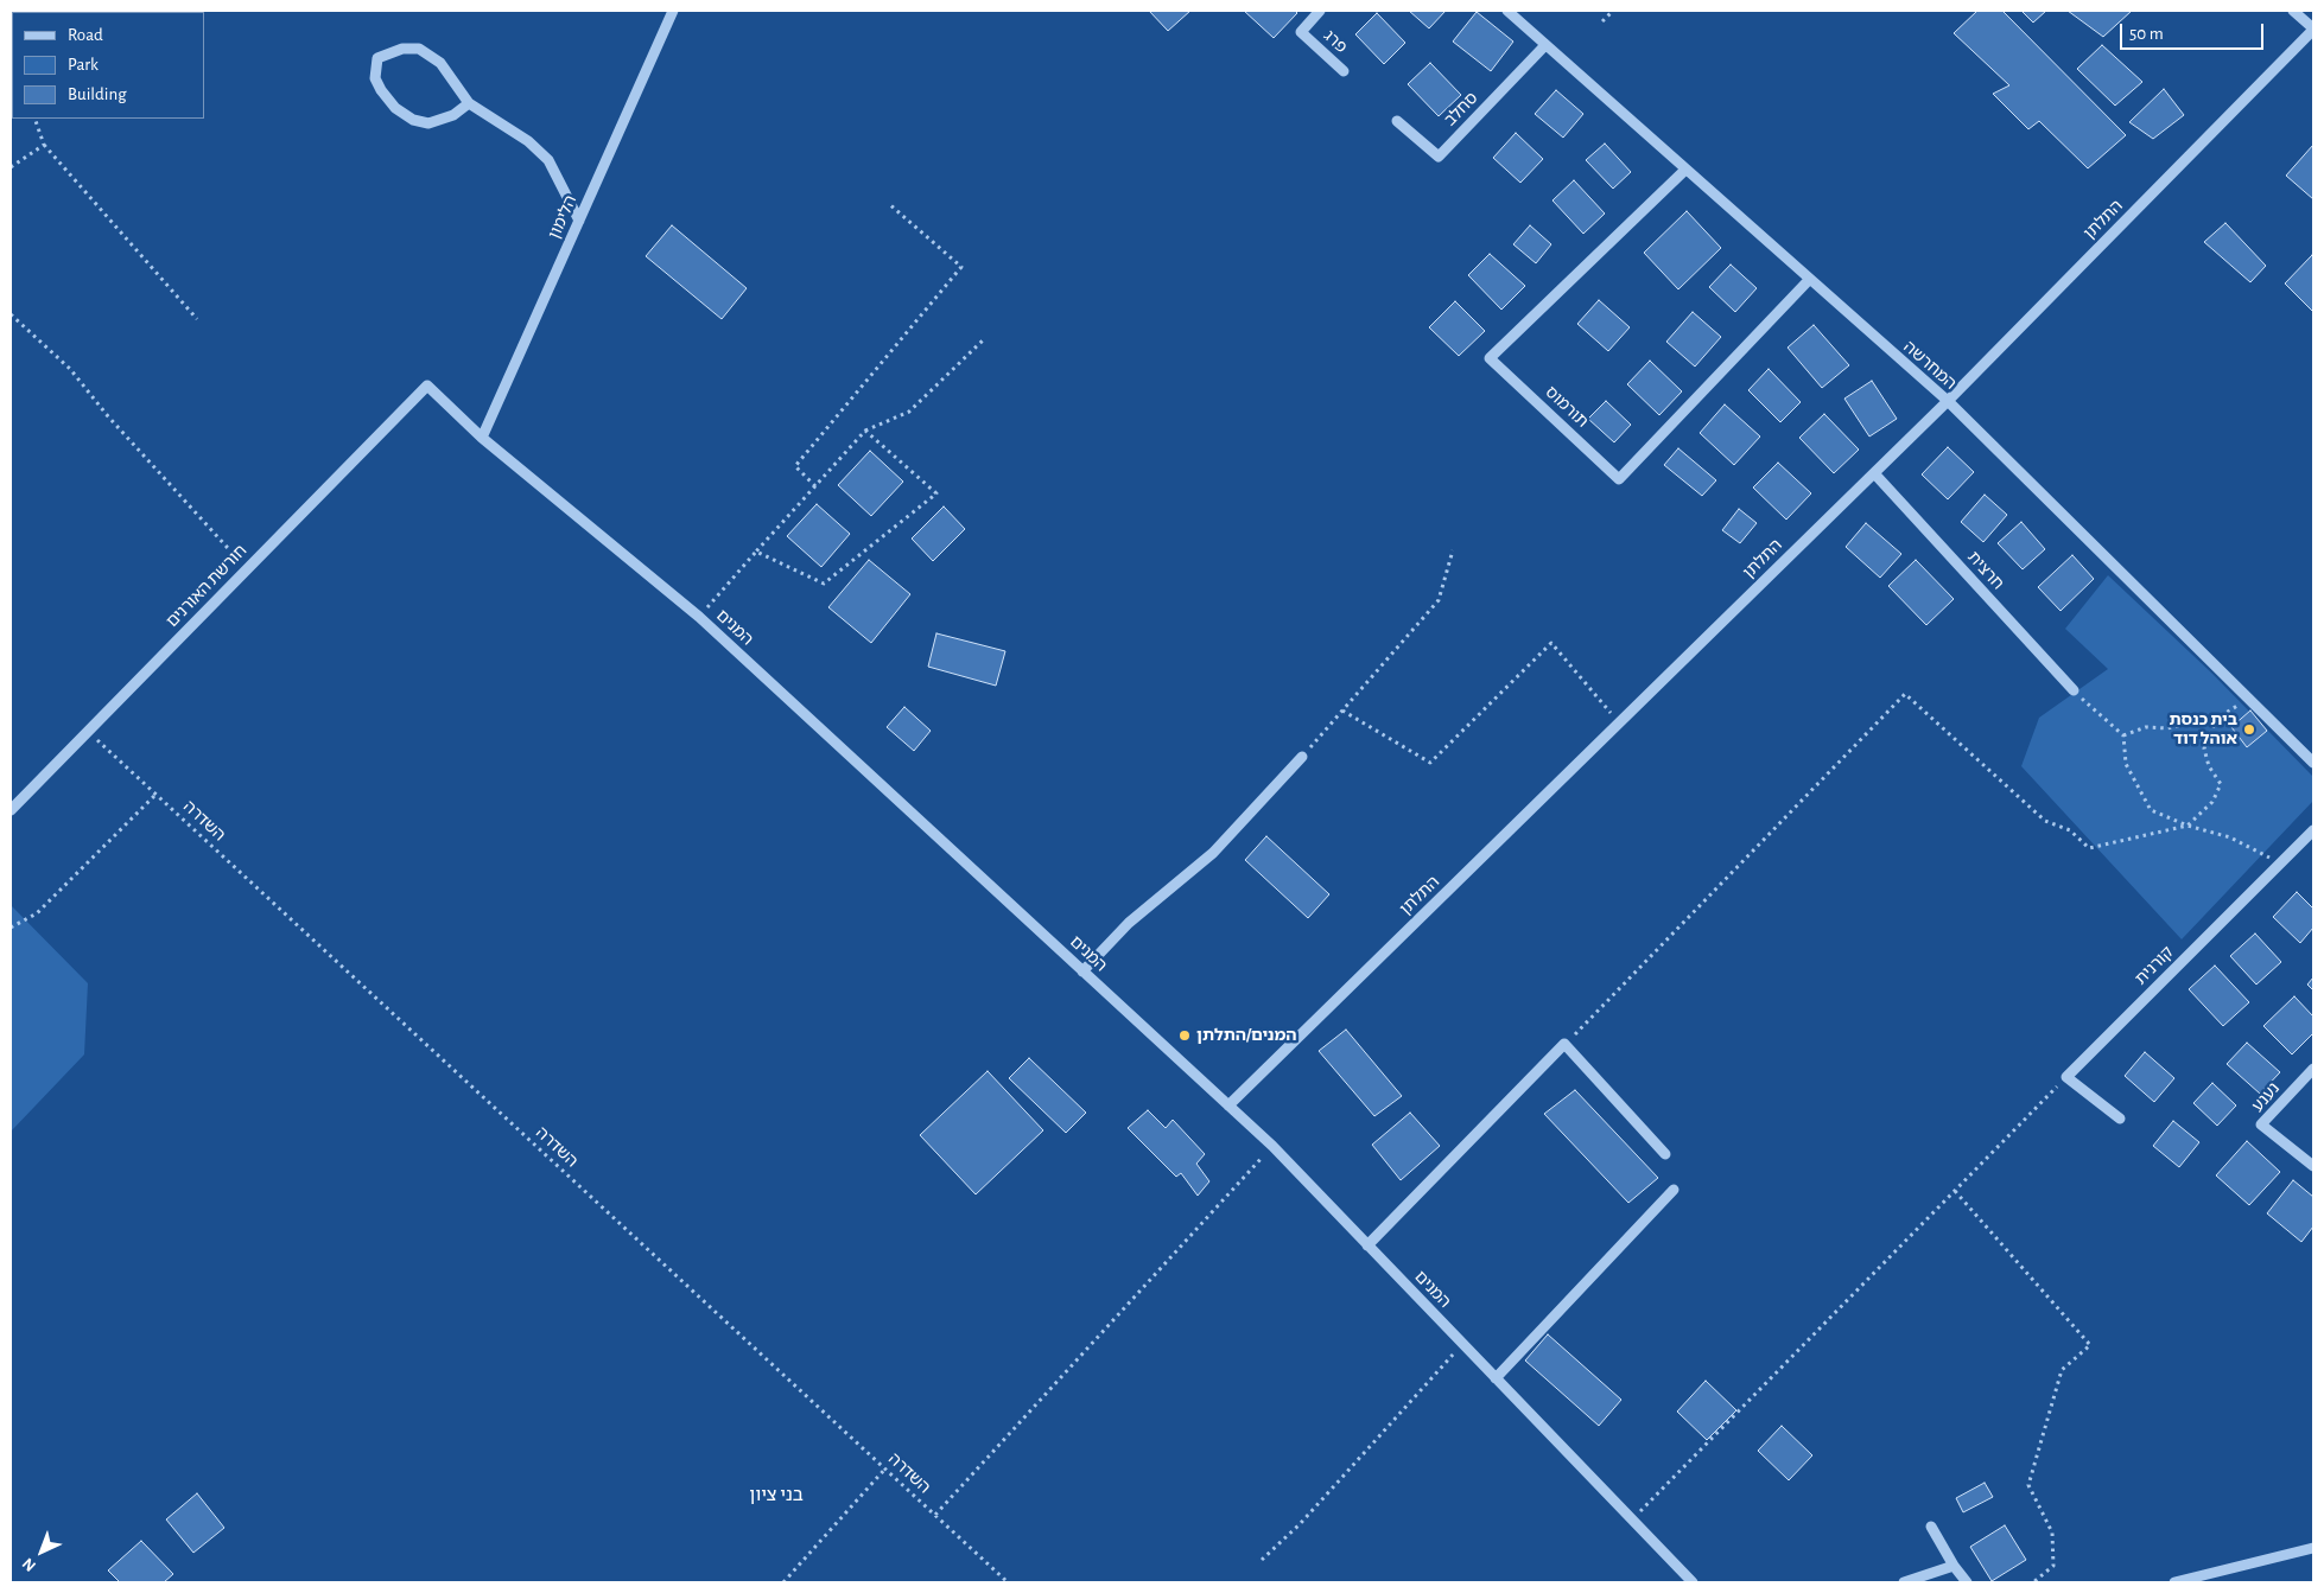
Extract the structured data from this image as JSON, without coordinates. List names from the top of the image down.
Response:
{
  "streets": {
    "street": [
      "פרג",
      "סחלב",
      "הלימון",
      "התלתן",
      "המחרשה",
      "תורמוס",
      "חרצית",
      "חורשת האורנים",
      "המנים",
      "קורנית",
      "נענע"
    ],
    "path": ["השדרה"]
  },
  "crossings": [
    ["סחלב", "המחרשה"],
    ["הלימון", "המנים"],
    ["התלתן", "המחרשה"],
    ["התלתן", "חרצית"],
    ["התלתן", "המנים"],
    ["המחרשה", "תורמוס"],
    ["חורשת האורנים", "המנים"],
    ["חורשת האורנים", "השדרה"]
  ],
  "districts": ["בני ציון"],
  "places": ["בית כנסת אוהל דוד", "המנים/התלתן"],
  "legend": ["Road", "Park", "Building"],
  "scale_bar": "50 m",
  "north": "bottom left"
}
